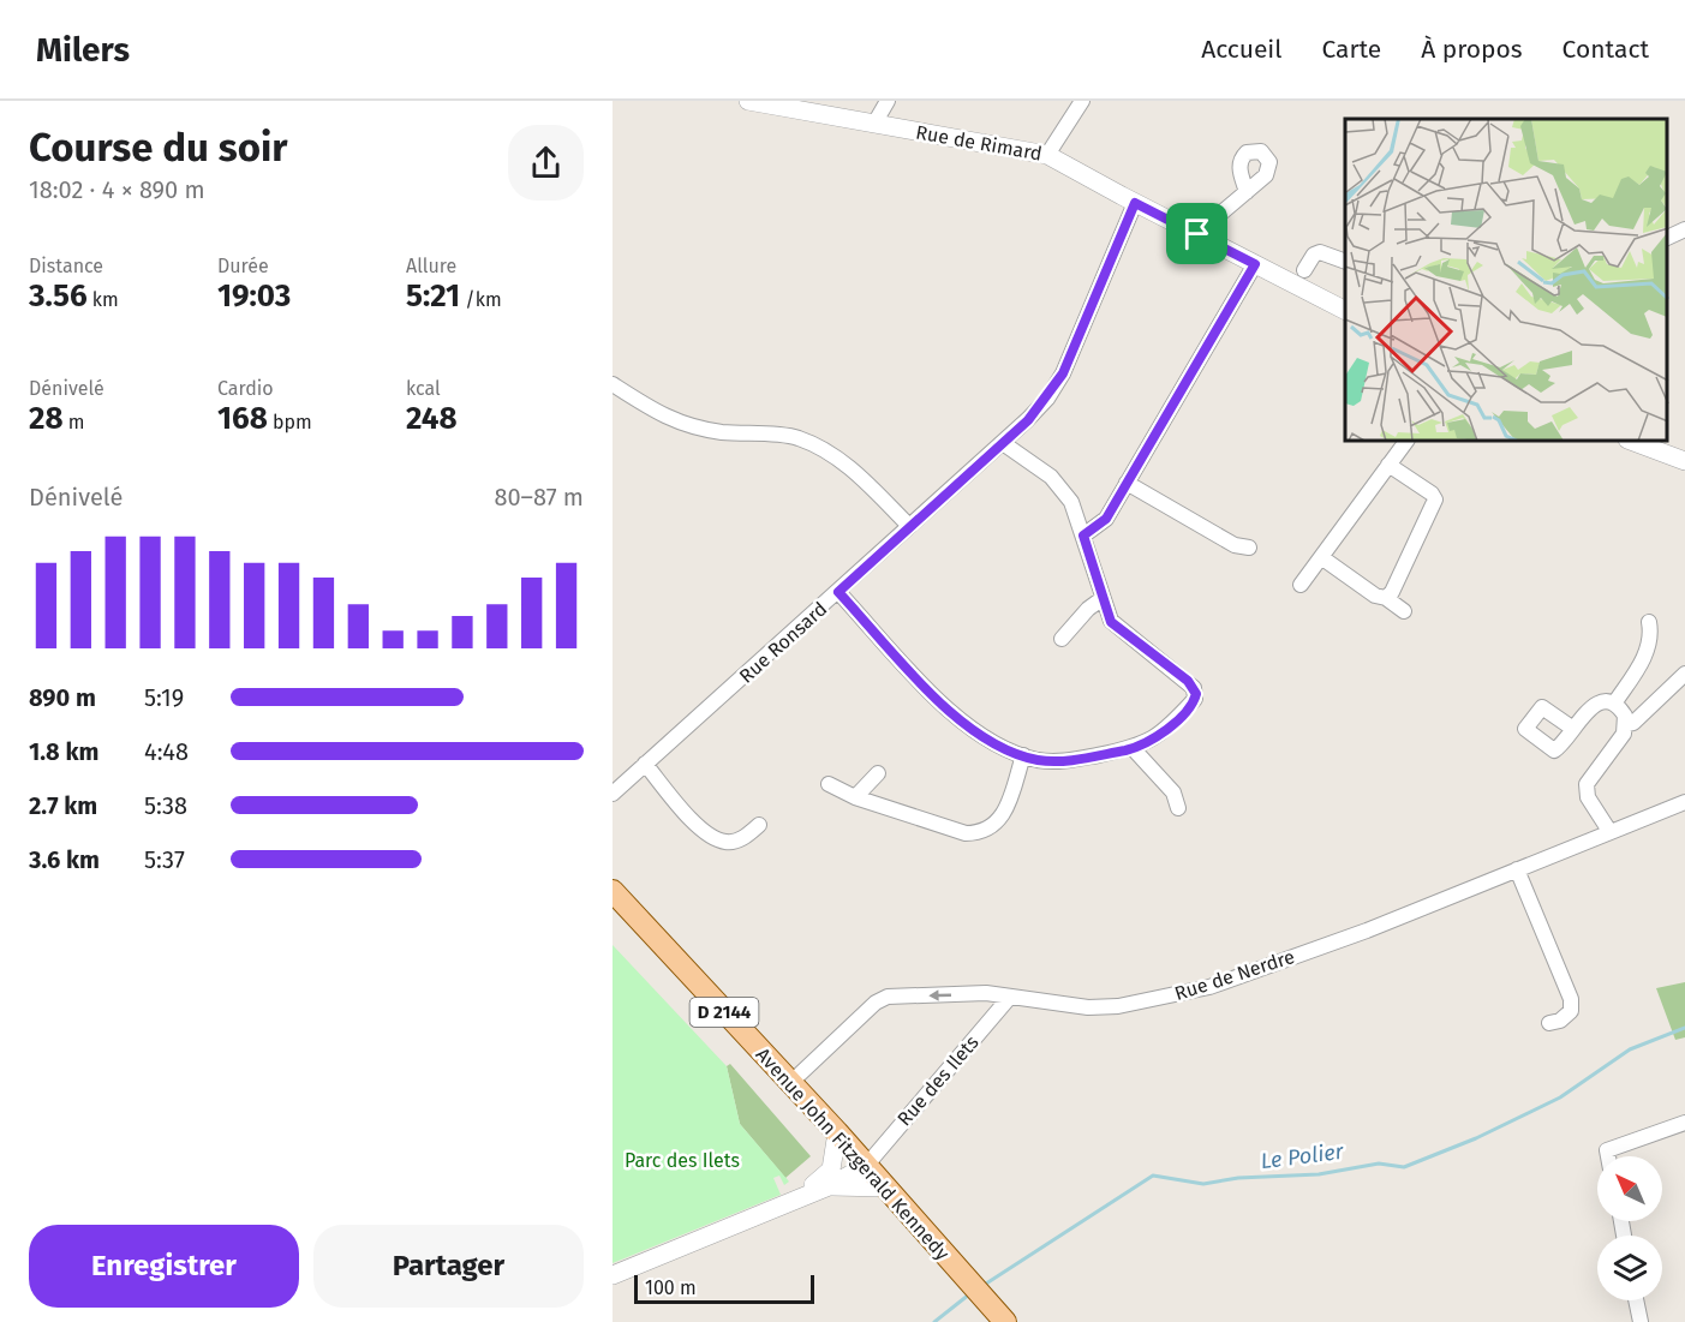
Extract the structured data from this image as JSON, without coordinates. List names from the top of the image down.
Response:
{
  "streets": {
    "main road": ["D 2144", "Avenue John Fitzgerald Kennedy"],
    "street": [
      "Rue de Rimard",
      "Rue Ronsard",
      "Rue de Nerdre",
      "Rue des Ilets"
    ]
  },
  "crossings": [
    ["Rue de Rimard", "Rue Ronsard"],
    ["Rue de Nerdre", "Rue des Ilets"],
    ["Rue de Nerdre", "Avenue John Fitzgerald Kennedy"],
    ["Rue des Ilets", "Avenue John Fitzgerald Kennedy"]
  ],
  "water": ["Le Polier"],
  "parks": ["Parc des Ilets"],
  "scale_bar": "100 m",
  "north": "top left",
  "page": {
    "header": "Milers",
    "nav": [
      "Accueil",
      "Carte",
      "À propos",
      "Contact"
    ],
    "heading": ["Course du soir", "18:02 · 4 × 890 m"],
    "stats": [
      ["Distance", "3.56 km"],
      ["Durée", "19:03"],
      ["Allure", "5:21 /km"],
      ["Dénivelé", "28 m"],
      ["Cardio", "168 bpm"],
      ["kcal", "248"]
    ],
    "chart": ["Dénivelé", "80–87 m"],
    "list": [
      {
        "name": "890 m",
        "note": "5:19"
      },
      {
        "name": "1.8 km",
        "note": "4:48"
      },
      {
        "name": "2.7 km",
        "note": "5:38"
      },
      {
        "name": "3.6 km",
        "note": "5:37"
      }
    ],
    "buttons": ["Enregistrer", "Partager"],
    "scale": "100 m"
  }
}
